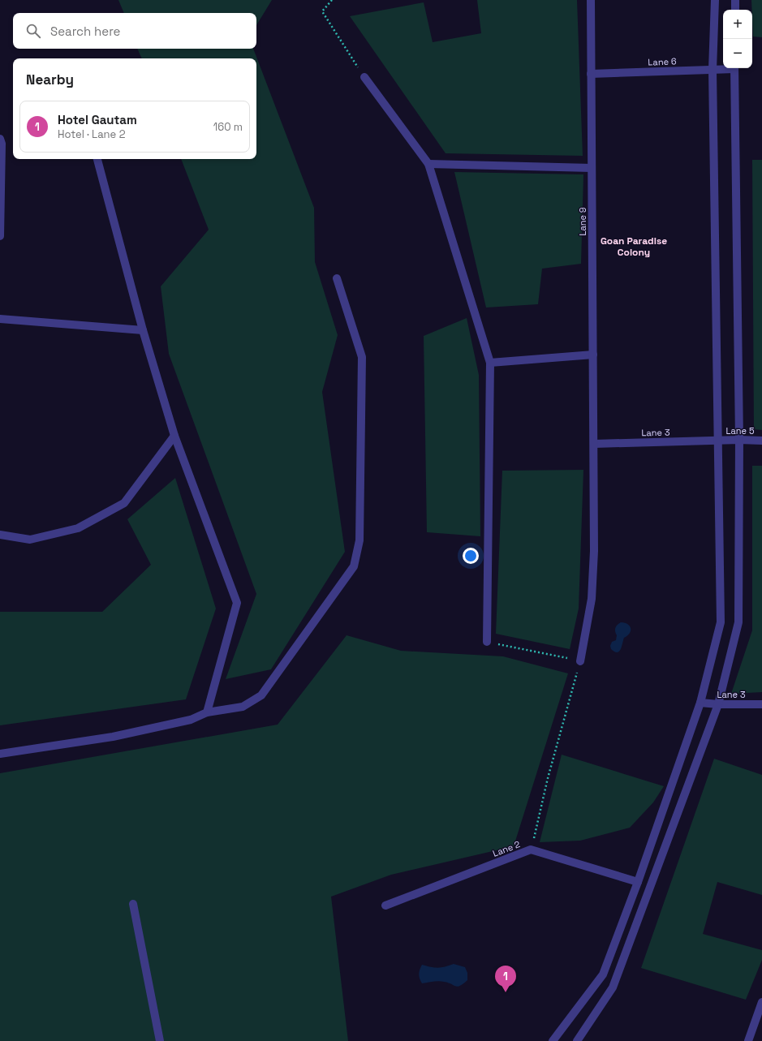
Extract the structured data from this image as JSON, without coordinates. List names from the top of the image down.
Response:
{
  "streets": {
    "street": [
      "Lane 6",
      "Lane 9",
      "Lane 5",
      "Lane 3",
      "Lane 2"
    ]
  },
  "crossings": [
    ["Lane 6", "Lane 9"],
    ["Lane 9", "Lane 3"],
    ["Lane 5", "Lane 3"]
  ],
  "districts": ["Goan Paradise Colony"],
  "page": {
    "map_buttons": ["+", "−"],
    "search": "Search here",
    "heading": "Nearby",
    "list": [
      {
        "mark": "1",
        "name": "Hotel Gautam",
        "note": "Hotel · Lane 2",
        "value": "160 m"
      }
    ],
    "pins": "1"
  }
}
